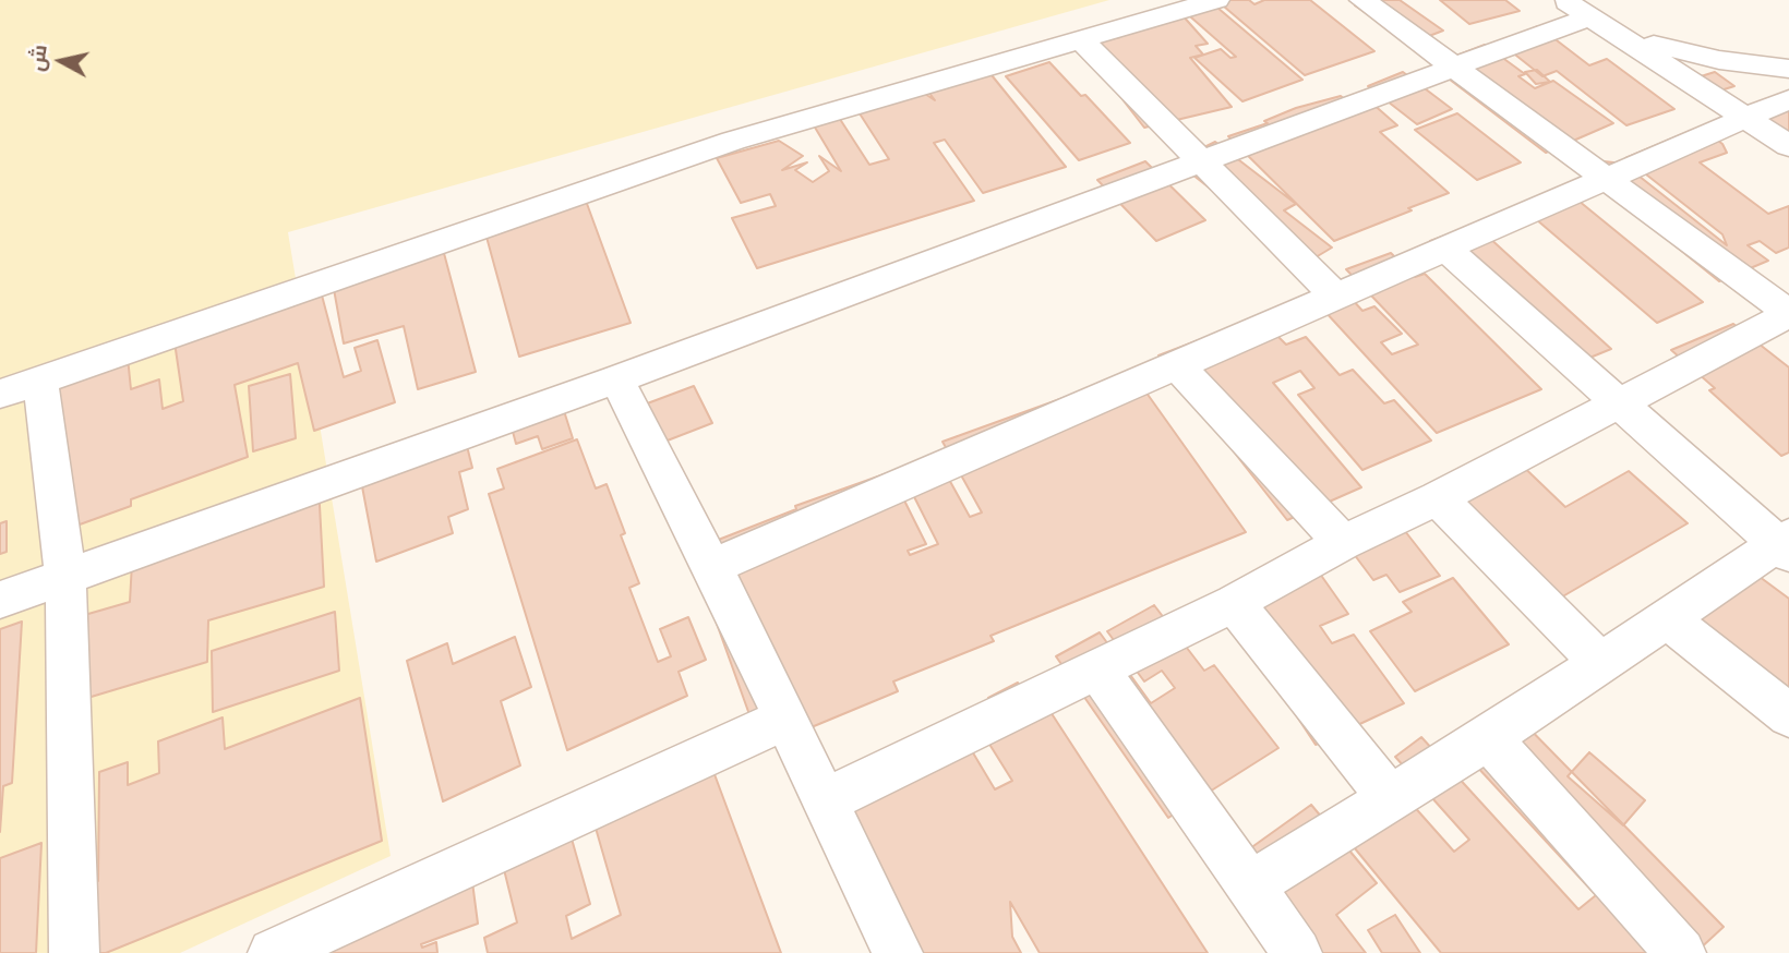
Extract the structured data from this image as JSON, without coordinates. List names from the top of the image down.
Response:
{
  "north": "left"
}
